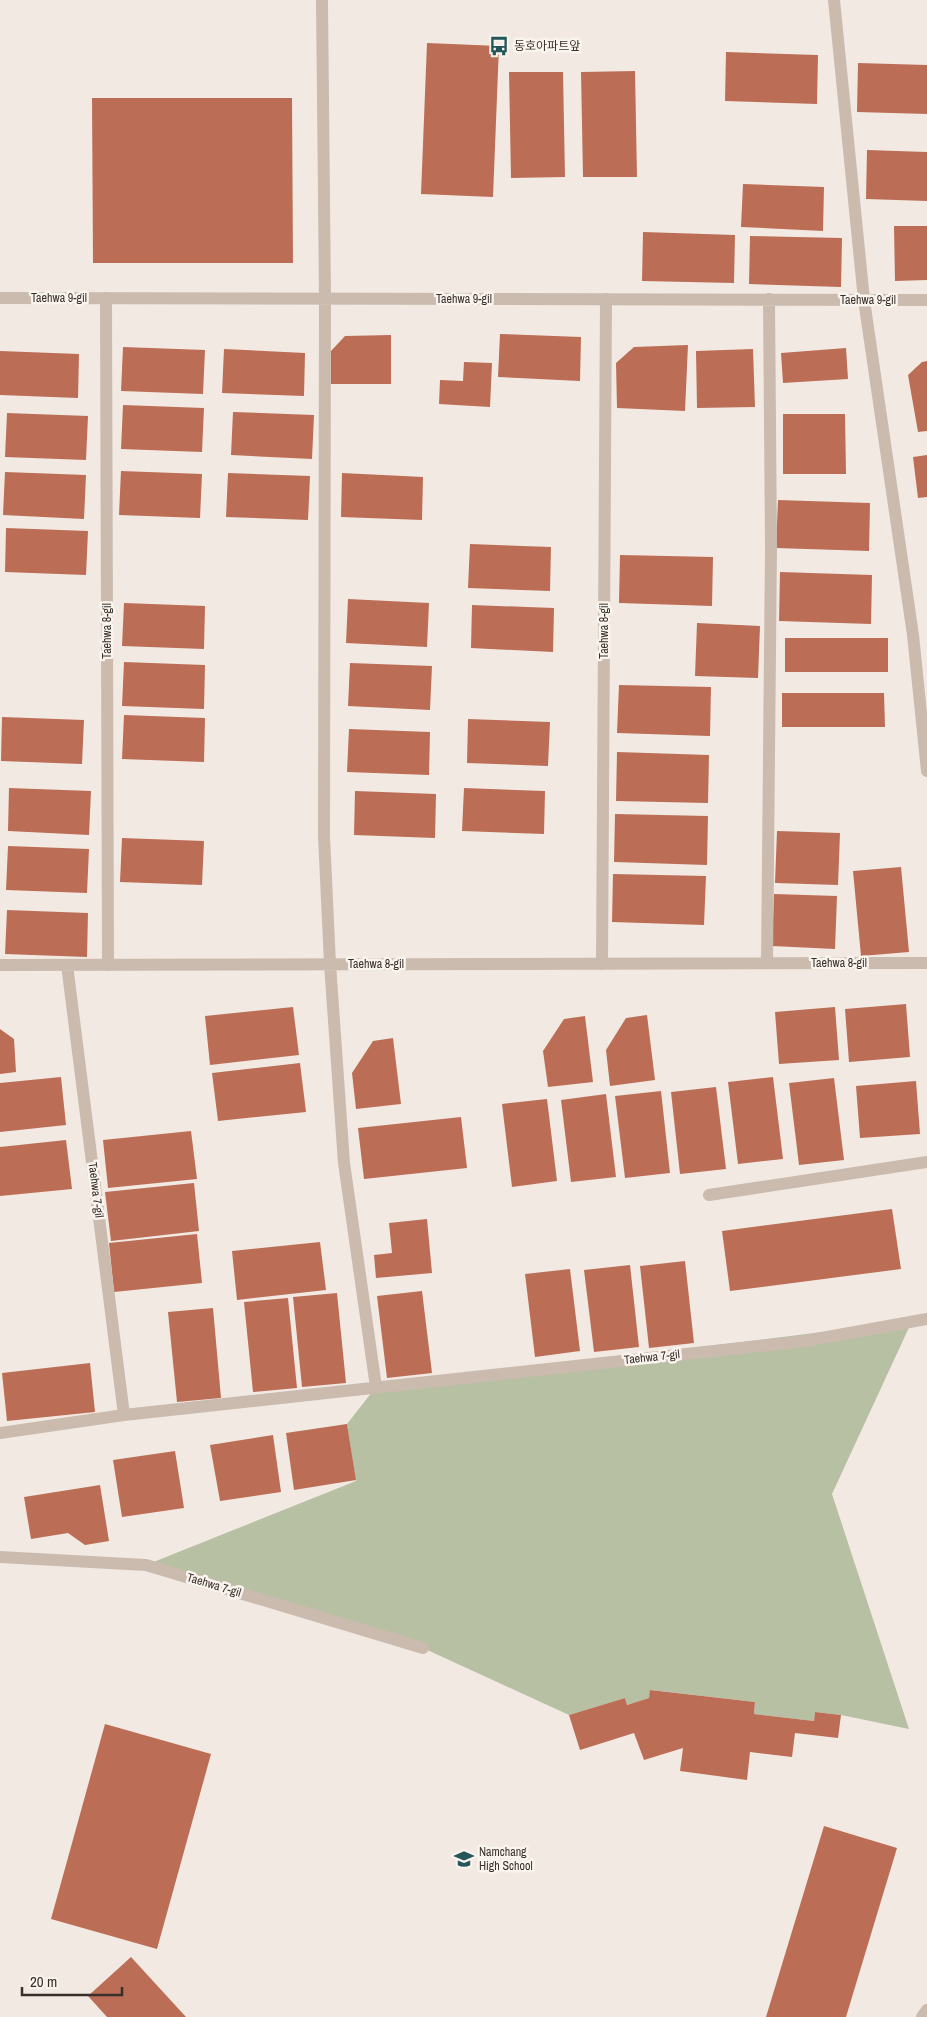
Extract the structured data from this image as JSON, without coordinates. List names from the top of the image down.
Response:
{
  "streets": {
    "street": ["Taehwa 9-gil", "Taehwa 8-gil", "Taehwa 7-gil"]
  },
  "crossings": [
    ["Taehwa 9-gil", "Taehwa 8-gil"],
    ["Taehwa 8-gil", "Taehwa 7-gil"]
  ],
  "places": {
    "bus stop": ["동호아파트앞"],
    "school or university": ["Namchang High School"]
  },
  "scale_bar": "20 m"
}
